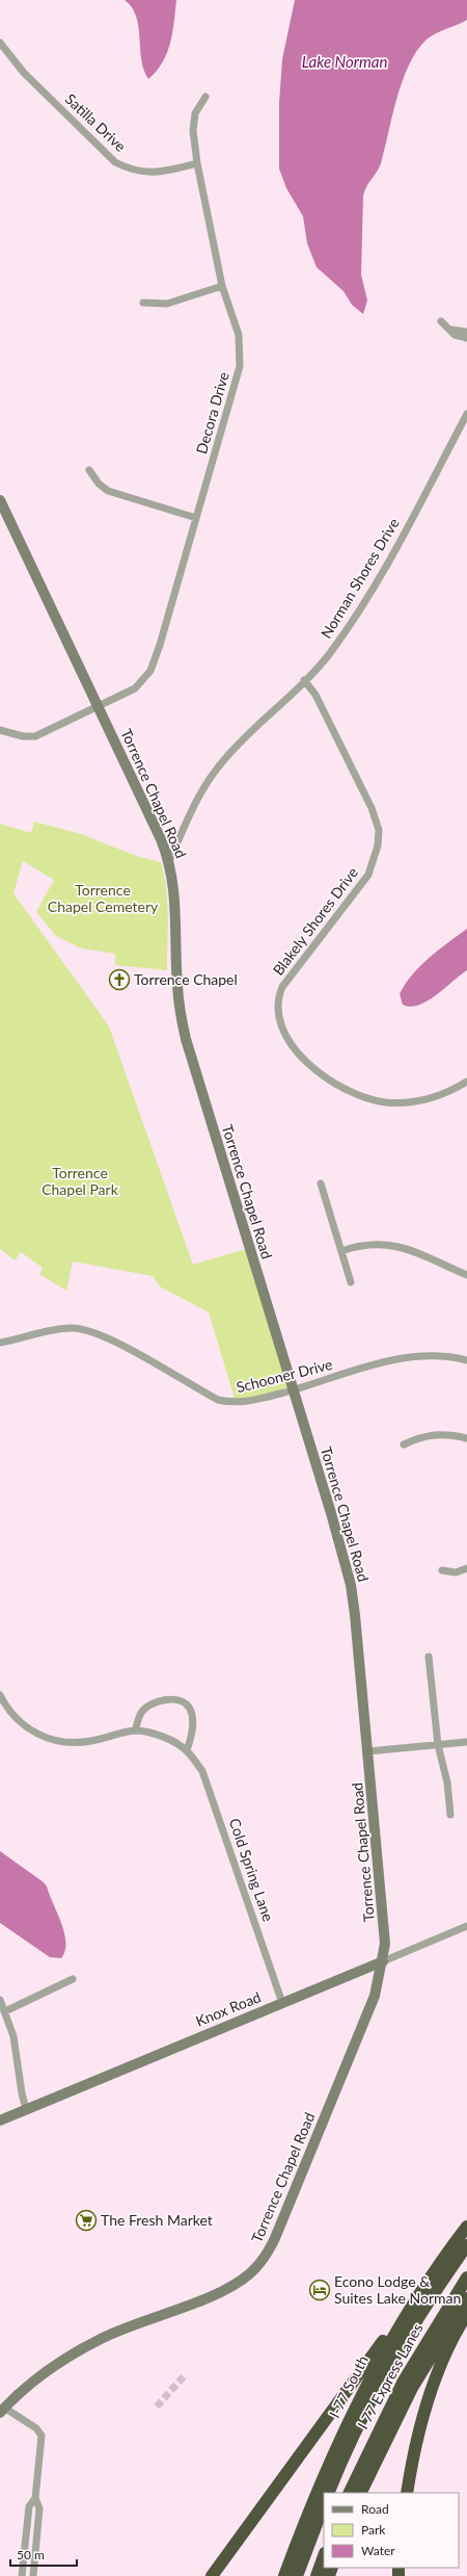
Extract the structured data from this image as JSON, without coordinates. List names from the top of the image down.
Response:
{
  "streets": {
    "highway": ["I 77 Express Lanes", "I-77 South"],
    "street": [
      "Satilla Drive",
      "Decora Drive",
      "Norman Shores Drive",
      "Torrence Chapel Road",
      "Blakely Shores Drive",
      "Schooner Drive",
      "Cold Spring Lane",
      "Knox Road"
    ]
  },
  "crossings": [
    ["Satilla Drive", "Decora Drive"],
    ["Decora Drive", "Torrence Chapel Road"],
    ["Norman Shores Drive", "Torrence Chapel Road"],
    ["Norman Shores Drive", "Blakely Shores Drive"],
    ["Torrence Chapel Road", "Schooner Drive"],
    ["Torrence Chapel Road", "Knox Road"],
    ["Cold Spring Lane", "Knox Road"]
  ],
  "water": ["Lake Norman"],
  "parks": ["Torrence Chapel Cemetery", "Torrence Chapel Park"],
  "places": {
    "church": ["Torrence Chapel"],
    "supermarket": ["The Fresh Market"],
    "hotel": ["Econo Lodge & Suites Lake Norman"]
  },
  "legend": ["Road", "Park", "Water"],
  "scale_bar": "50 m"
}
